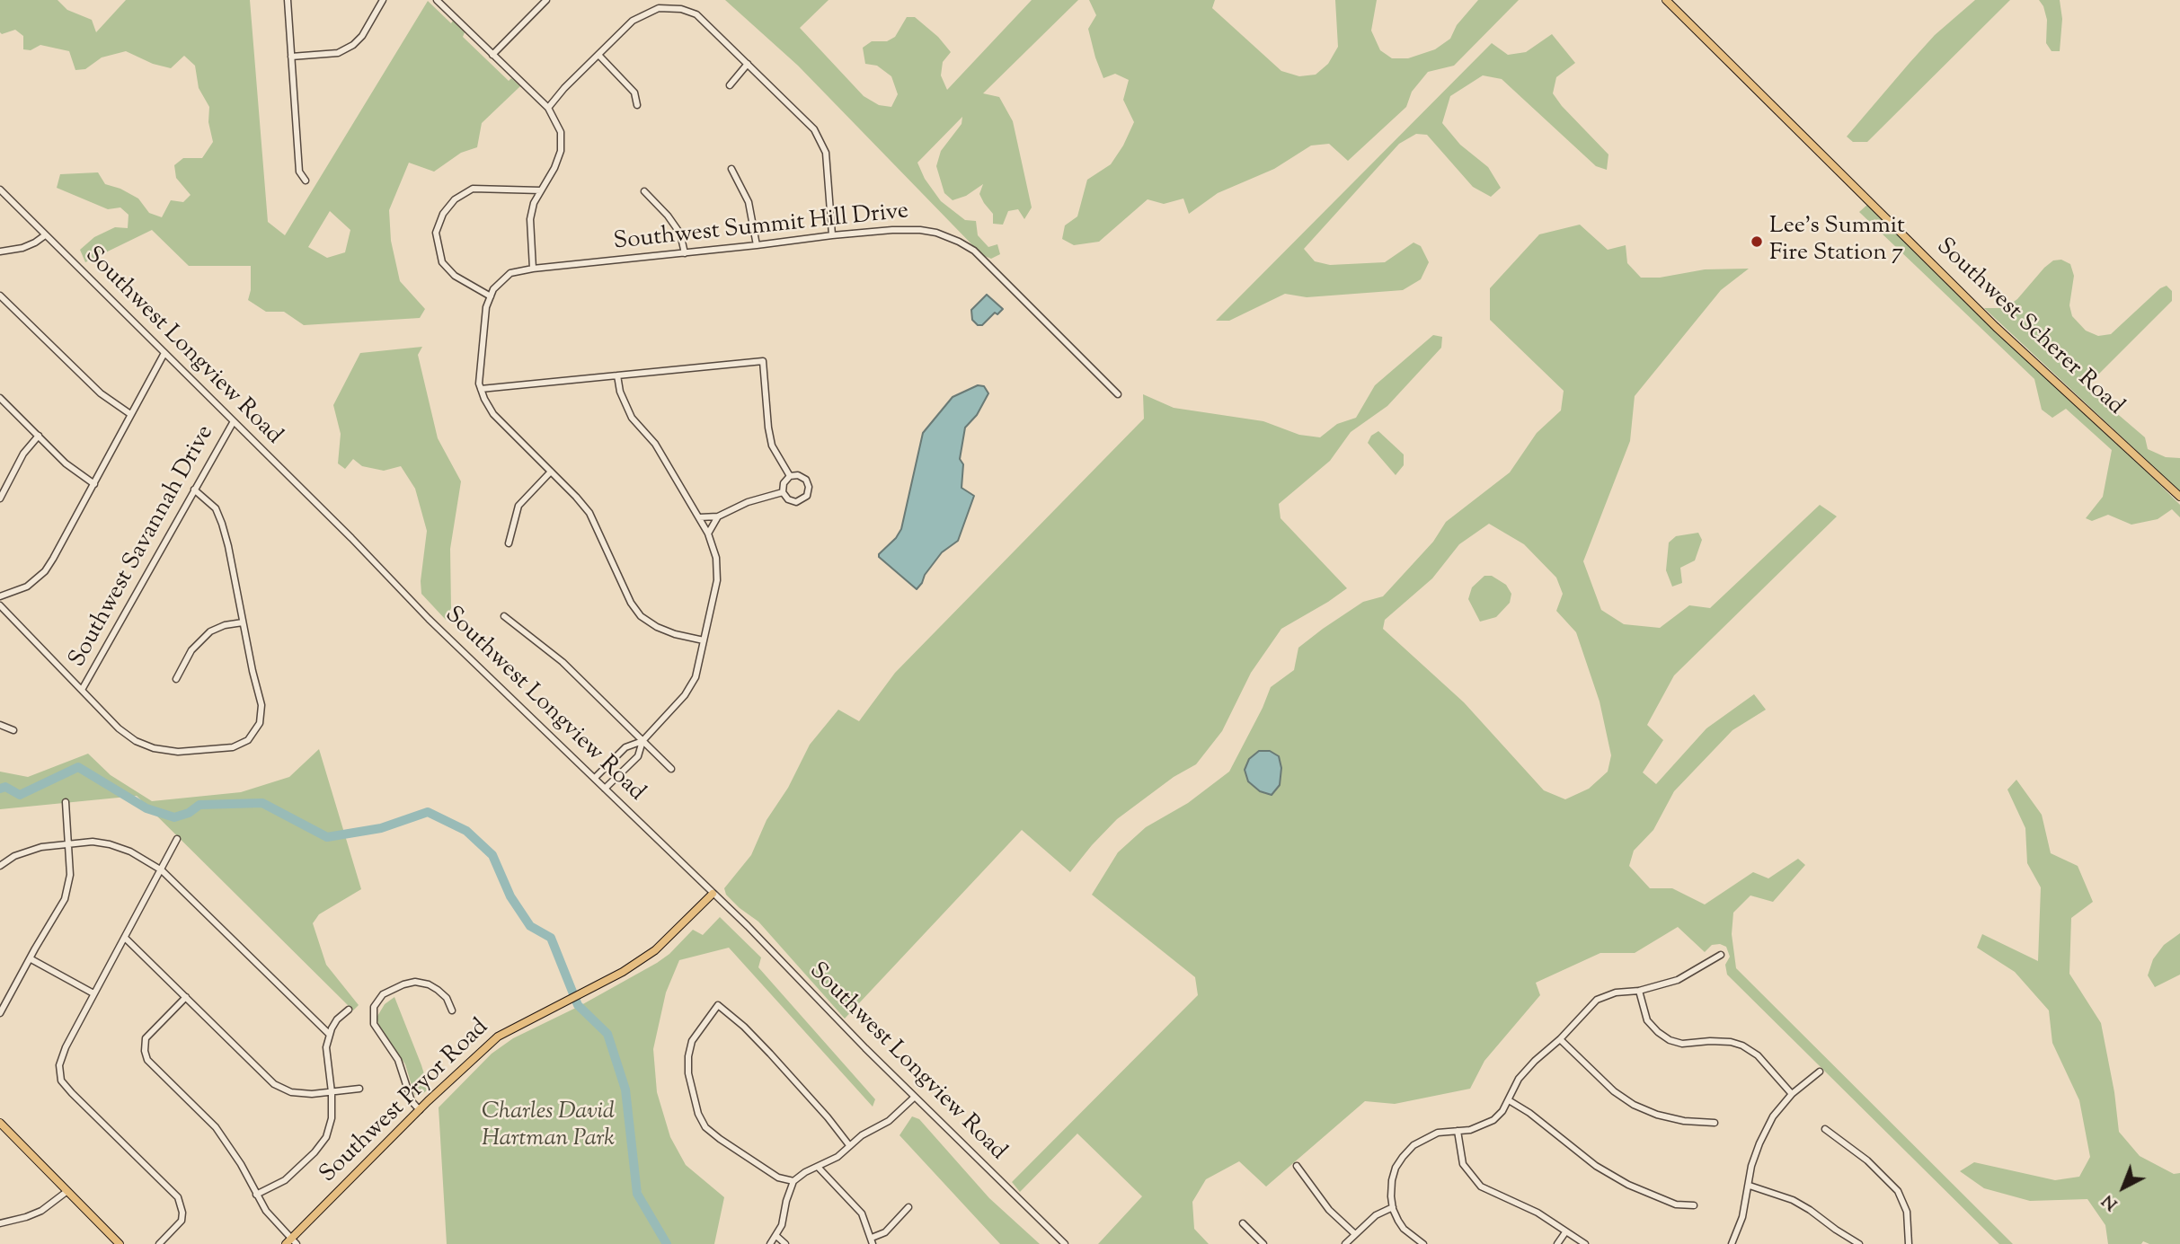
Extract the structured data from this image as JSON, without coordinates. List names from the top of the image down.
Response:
{
  "streets": {
    "main road": ["Southwest Scherer Road", "Southwest Pryor Road"],
    "street": ["Southwest Summit Hill Drive", "Southwest Longview Road", "Southwest Savannah Drive"]
  },
  "crossings": [
    ["Southwest Longview Road", "Southwest Savannah Drive"],
    ["Southwest Longview Road", "Southwest Pryor Road"]
  ],
  "parks": ["Charles David Hartman Park"],
  "places": ["Lee's Summit Fire Station 7"],
  "north": "bottom left"
}
